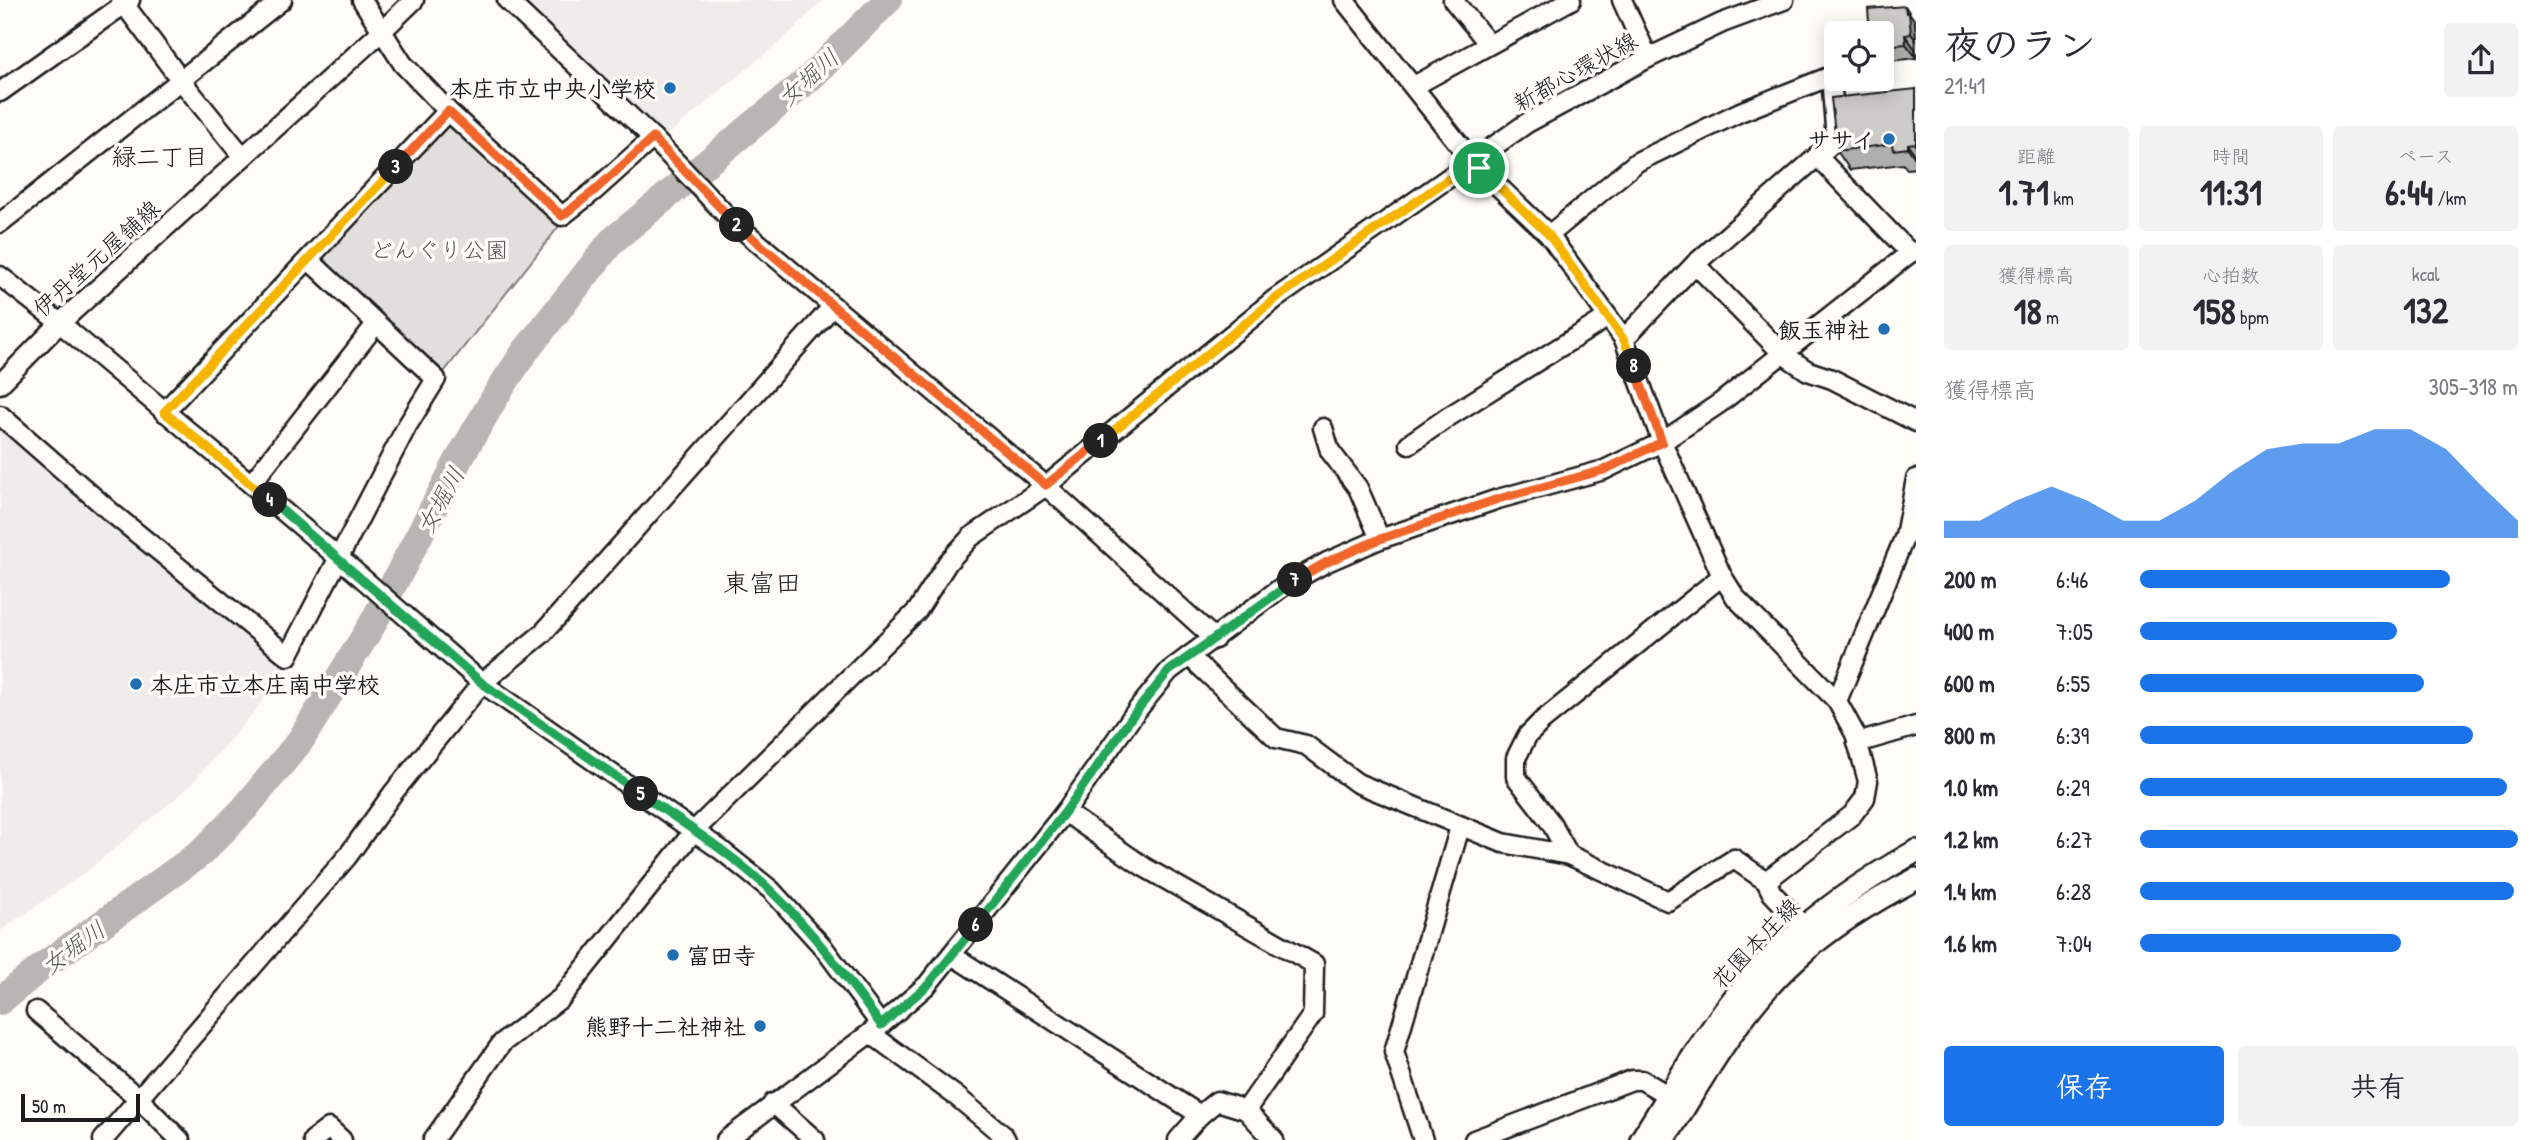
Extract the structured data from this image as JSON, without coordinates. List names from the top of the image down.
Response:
{
  "streets": {
    "main road": ["花園本庄線"],
    "street": ["新都心環状線", "伊丹堂元屋舗線"]
  },
  "districts": ["緑二丁目", "東富田"],
  "water": ["女堀川"],
  "parks": ["どんぐり公園"],
  "places": [
    "本庄市立中央小学校",
    "ササイ",
    "飯玉神社",
    "本庄市立本庄南中学校",
    "富田寺",
    "熊野十二社神社"
  ],
  "scale_bar": "50 m",
  "page": {
    "heading": ["夜のラン", "21:41"],
    "stats": [
      ["距離", "1.71 km"],
      ["時間", "11:31"],
      ["ペース", "6:44 /km"],
      ["獲得標高", "18 m"],
      ["心拍数", "158 bpm"],
      ["kcal", "132"]
    ],
    "pins": [
      "3",
      "2",
      "8",
      "1",
      "4",
      "7",
      "5",
      "6"
    ],
    "chart": ["獲得標高", "305–318 m"],
    "list": [
      {
        "name": "200 m",
        "note": "6:46"
      },
      {
        "name": "400 m",
        "note": "7:05"
      },
      {
        "name": "600 m",
        "note": "6:55"
      },
      {
        "name": "800 m",
        "note": "6:39"
      },
      {
        "name": "1.0 km",
        "note": "6:29"
      },
      {
        "name": "1.2 km",
        "note": "6:27"
      },
      {
        "name": "1.4 km",
        "note": "6:28"
      },
      {
        "name": "1.6 km",
        "note": "7:04"
      }
    ],
    "buttons": ["保存", "共有"],
    "scale": "50 m"
  }
}
